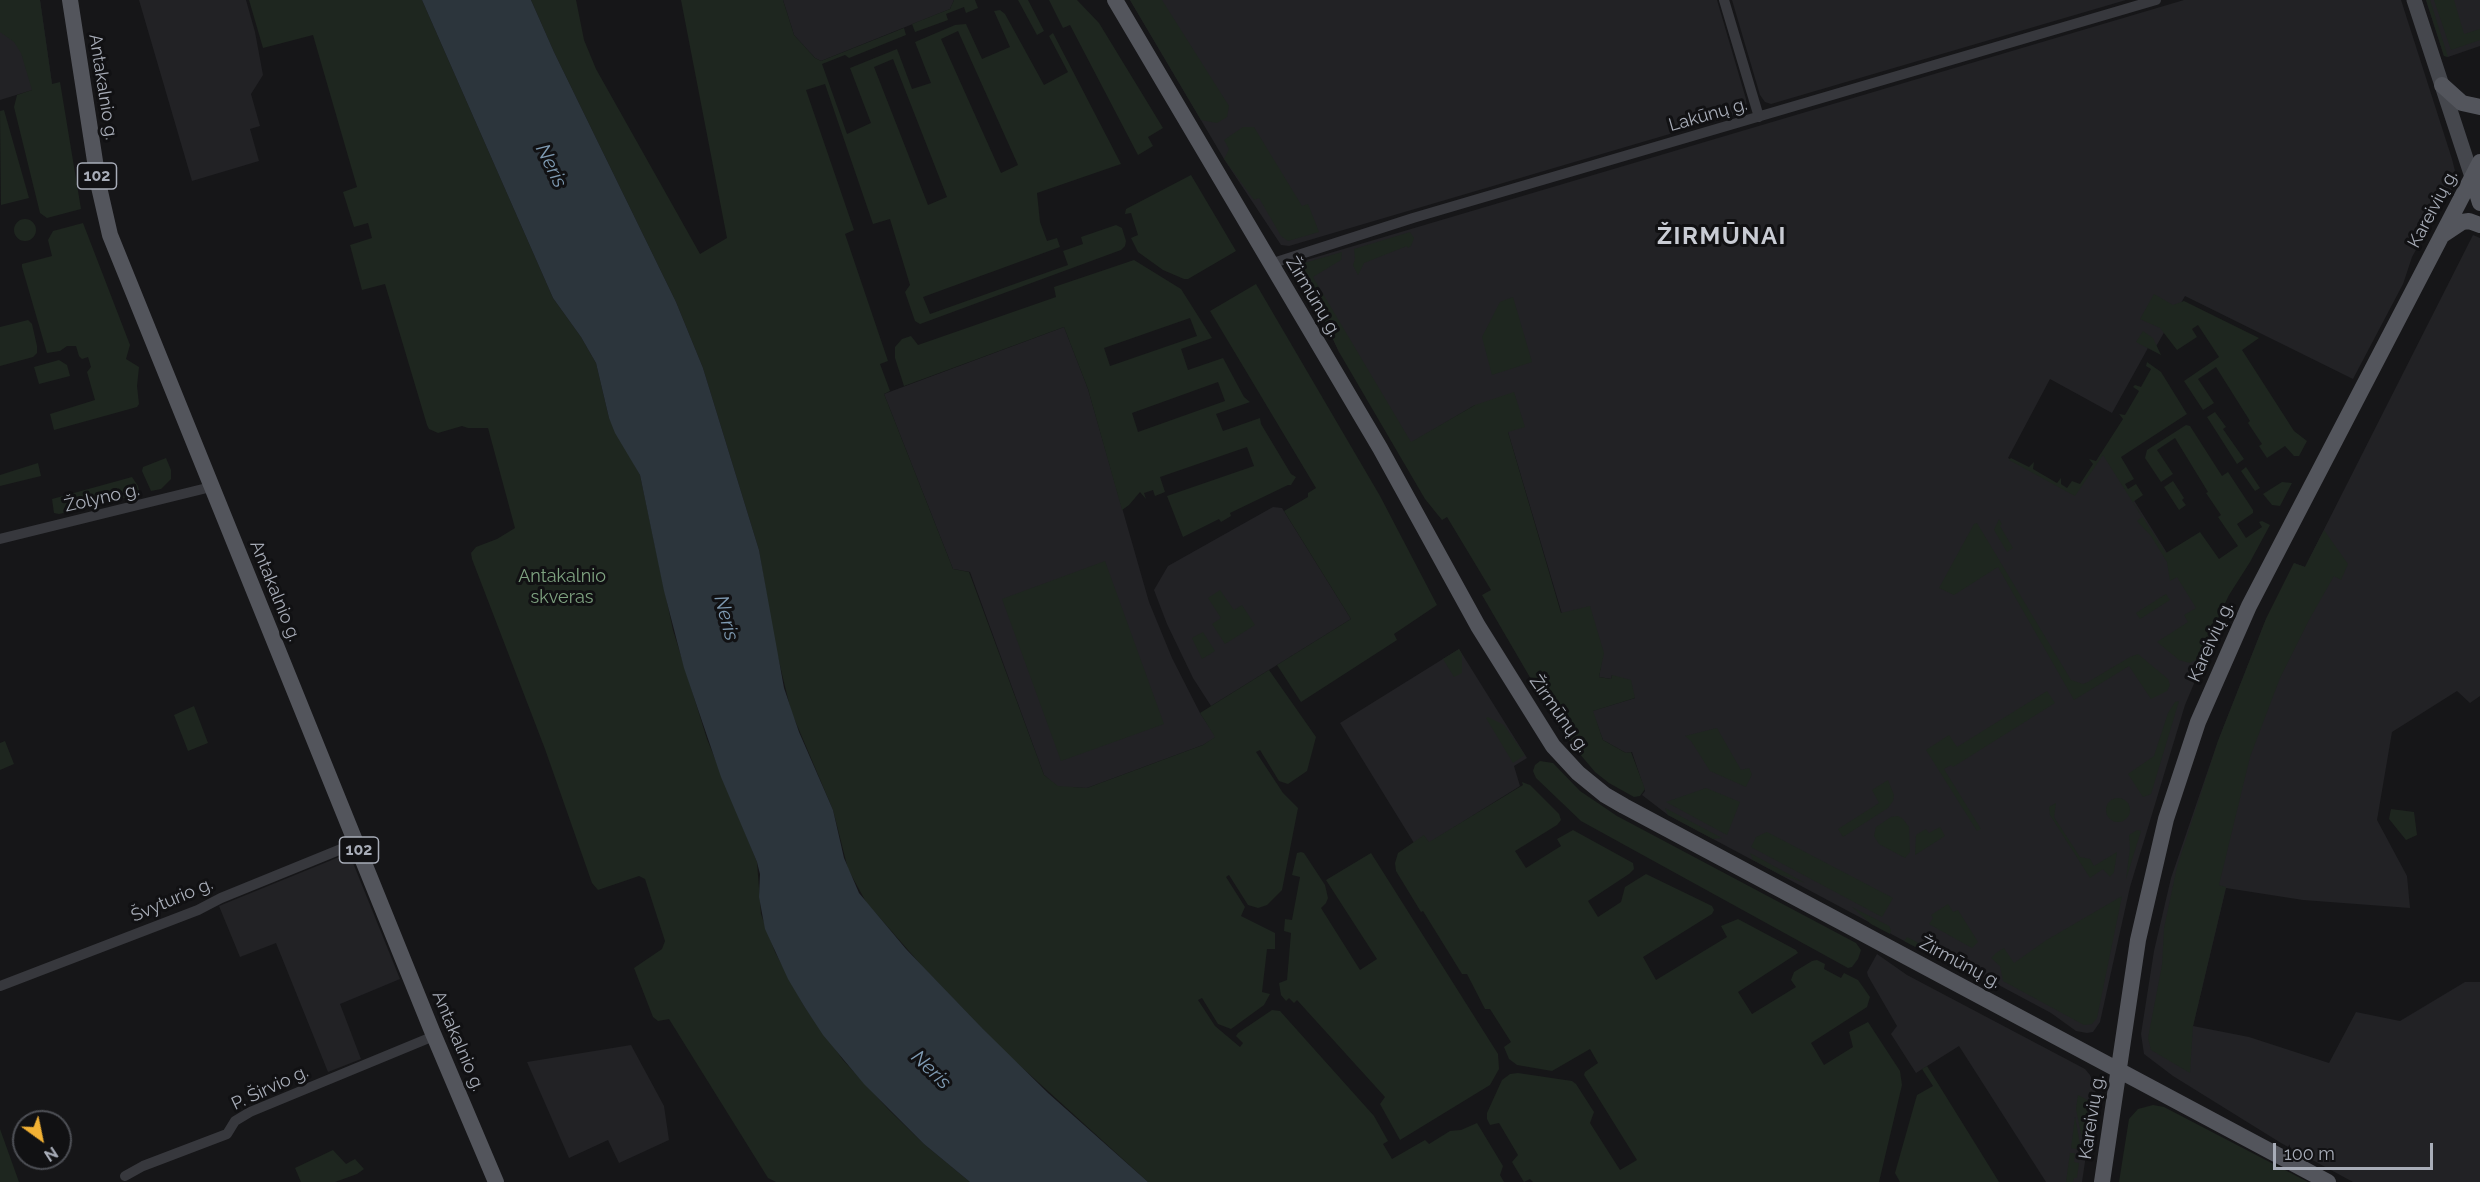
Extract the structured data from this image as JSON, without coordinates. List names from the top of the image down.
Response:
{
  "streets": {
    "main road": [
      "Antakalnio g.",
      "102",
      "Kareivių g.",
      "Žirmūnų g."
    ],
    "street": [
      "Lakūnų g.",
      "Žolyno g.",
      "Švyturio g.",
      "P. Širvio g."
    ]
  },
  "crossings": [
    ["Antakalnio g.", "Žolyno g."],
    ["Antakalnio g.", "Švyturio g."],
    ["Antakalnio g.", "P. Širvio g."],
    ["Lakūnų g.", "Žirmūnų g."],
    ["Kareivių g.", "Žirmūnų g."]
  ],
  "districts": ["ŽIRMŪNAI"],
  "water": ["Neris"],
  "parks": ["Antakalnio skveras"],
  "scale_bar": "100 m",
  "north": "bottom right"
}
